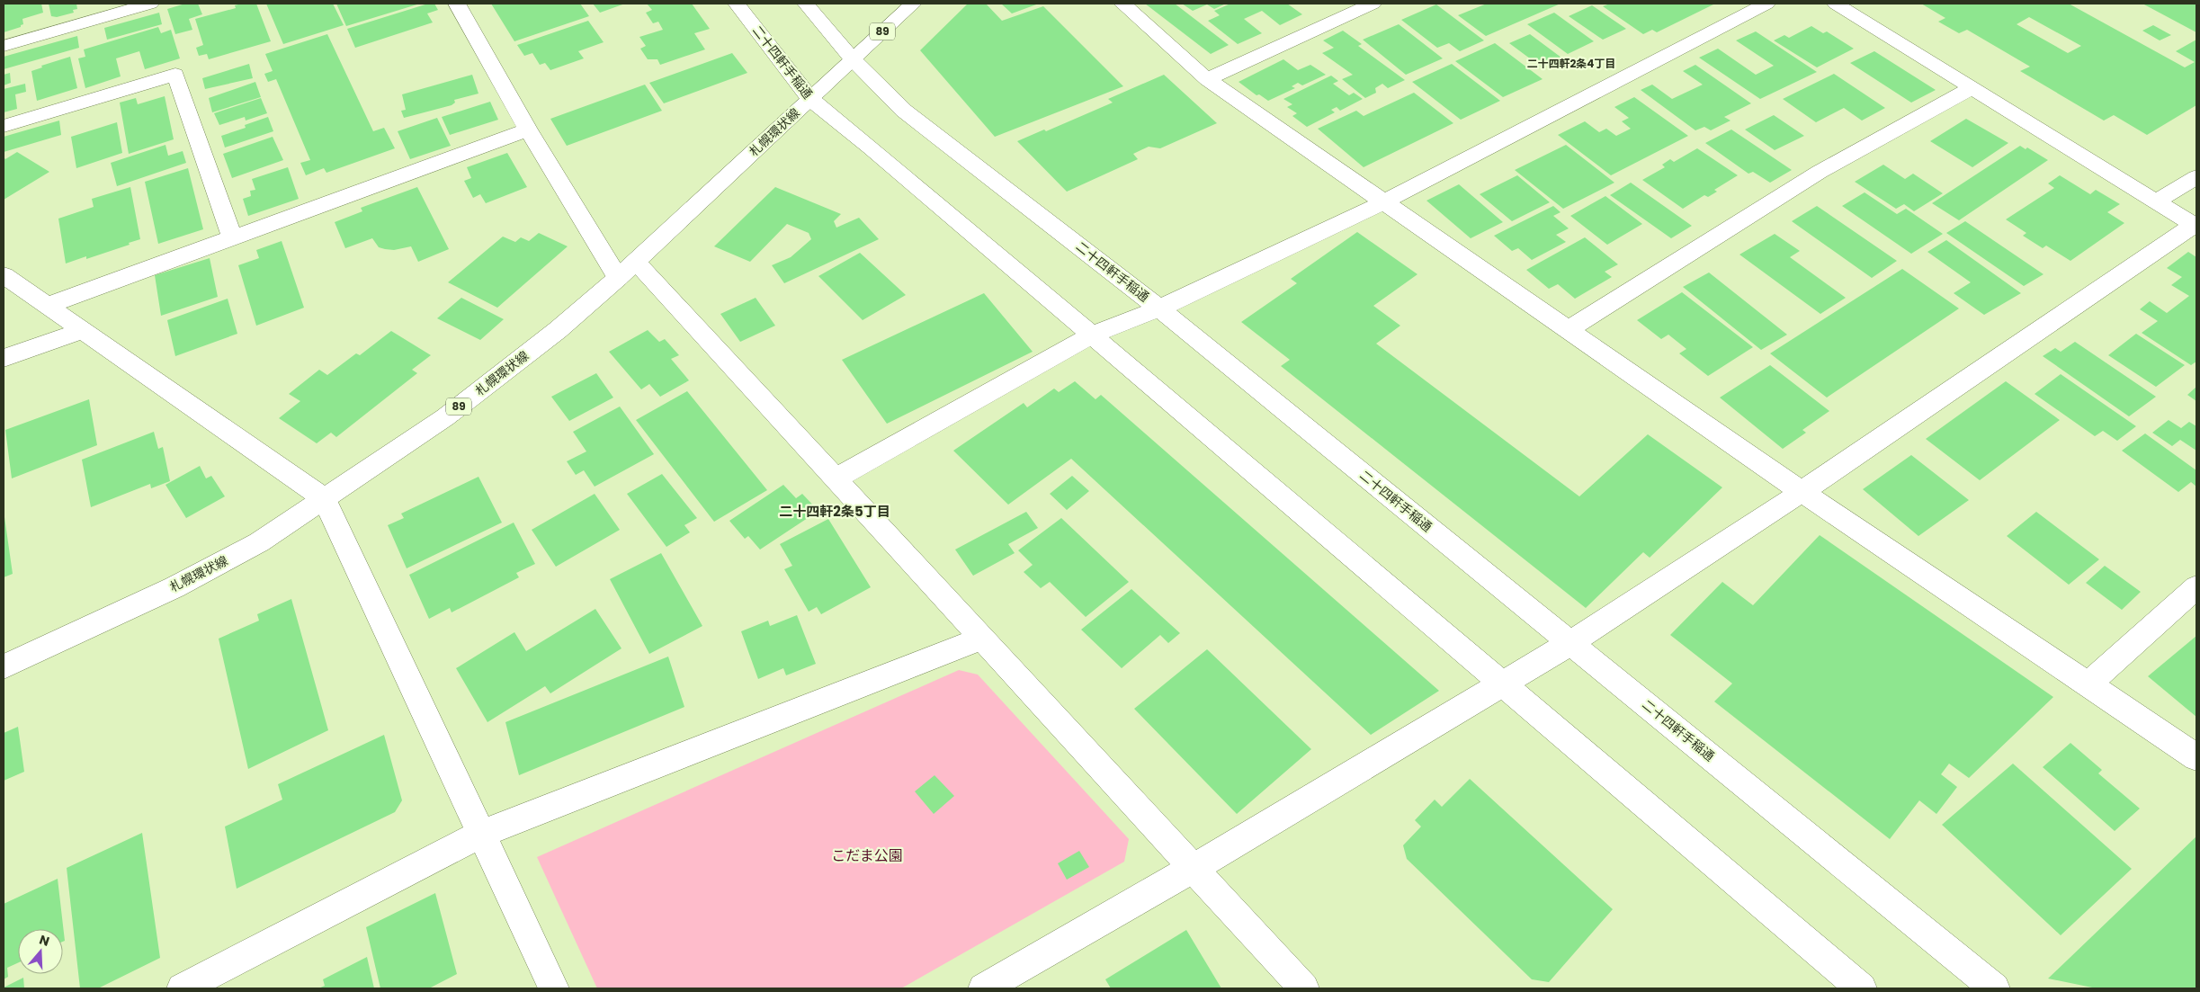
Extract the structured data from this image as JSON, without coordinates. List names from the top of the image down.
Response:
{
  "streets": {
    "street": ["89", "二十四軒手稲通", "札幌環状線"]
  },
  "crossings": [
    ["二十四軒手稲通", "札幌環状線"]
  ],
  "districts": ["二十四軒2条4丁目", "二十四軒2条5丁目"],
  "parks": ["こだま公園"],
  "north": "top"
}
